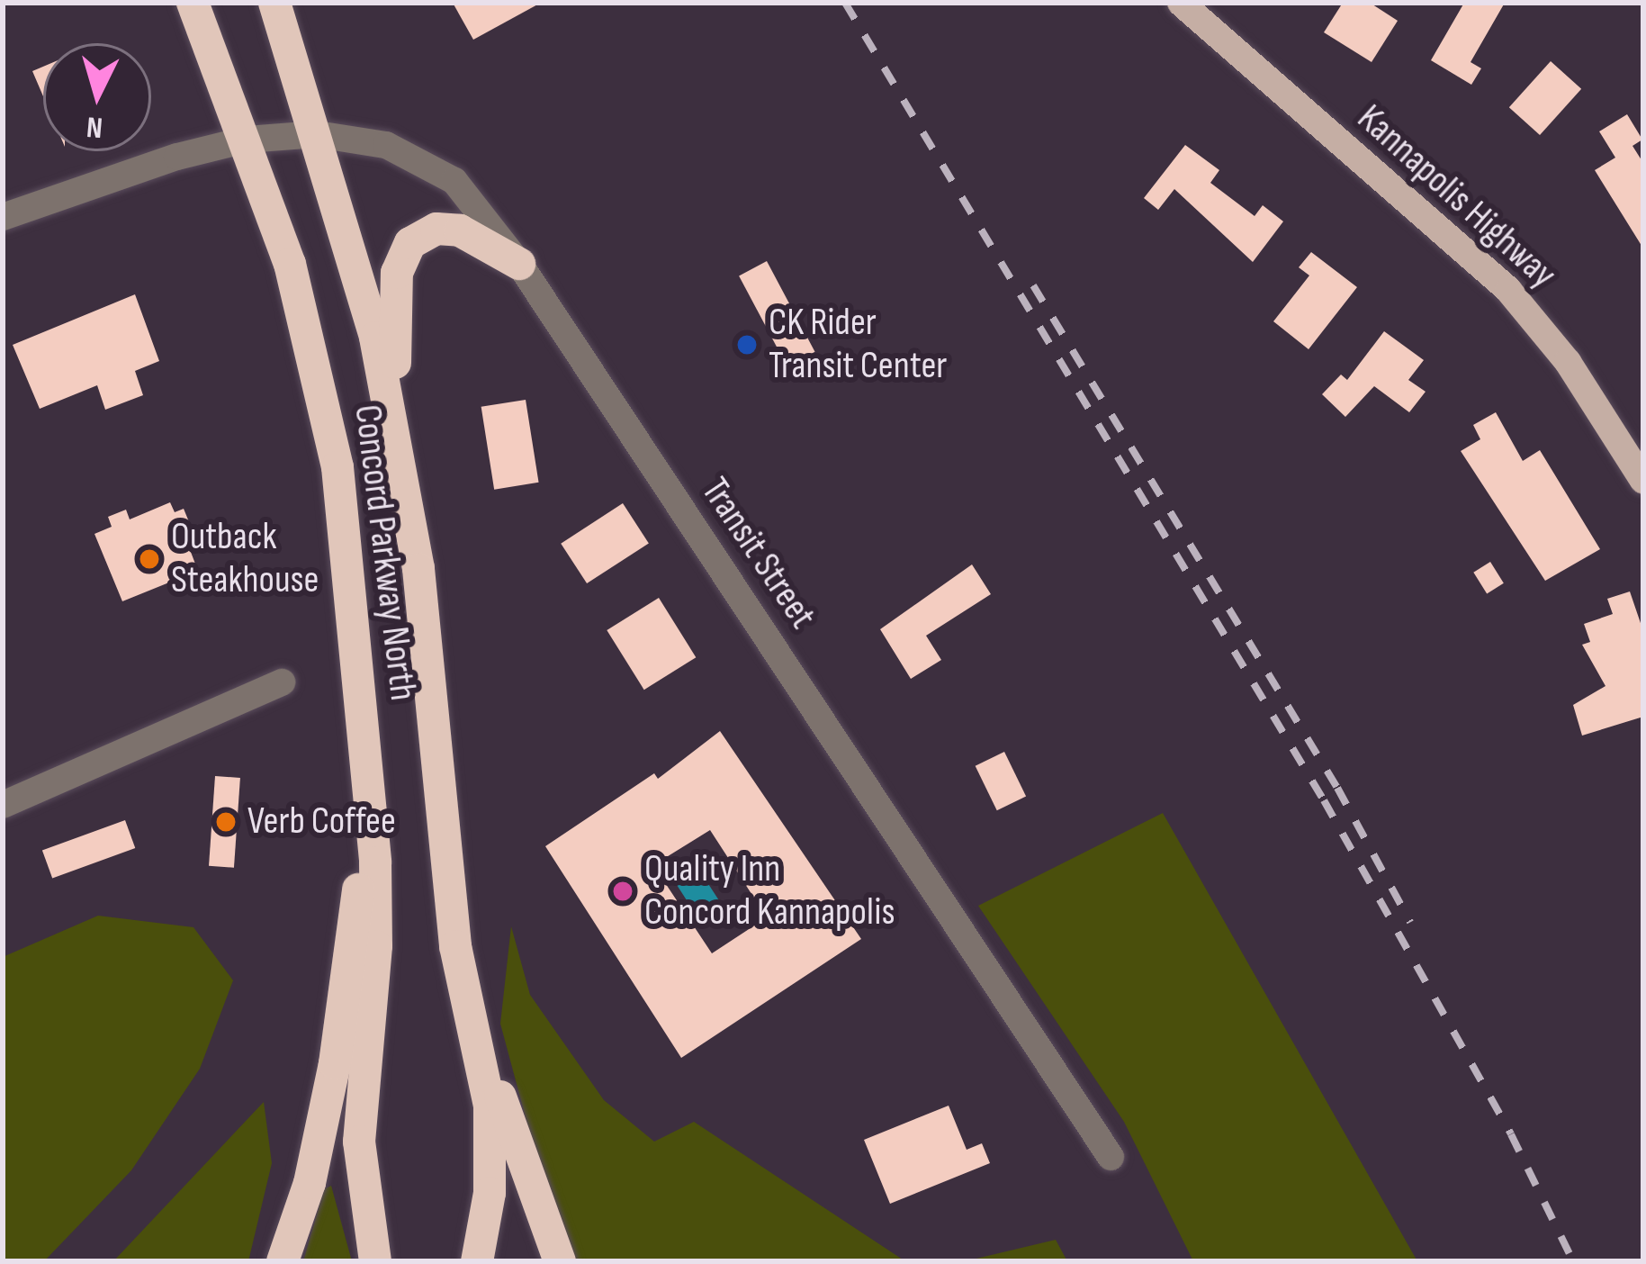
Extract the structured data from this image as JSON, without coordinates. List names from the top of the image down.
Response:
{
  "streets": {
    "highway": ["Concord Parkway North"],
    "main road": ["Kannapolis Highway"],
    "street": ["Transit Street"]
  },
  "crossings": [
    ["Concord Parkway North", "Transit Street"]
  ],
  "places": [
    "CK Rider Transit Center",
    "Outback Steakhouse",
    "Verb Coffee",
    "Quality Inn Concord Kannapolis"
  ],
  "north": "bottom"
}
